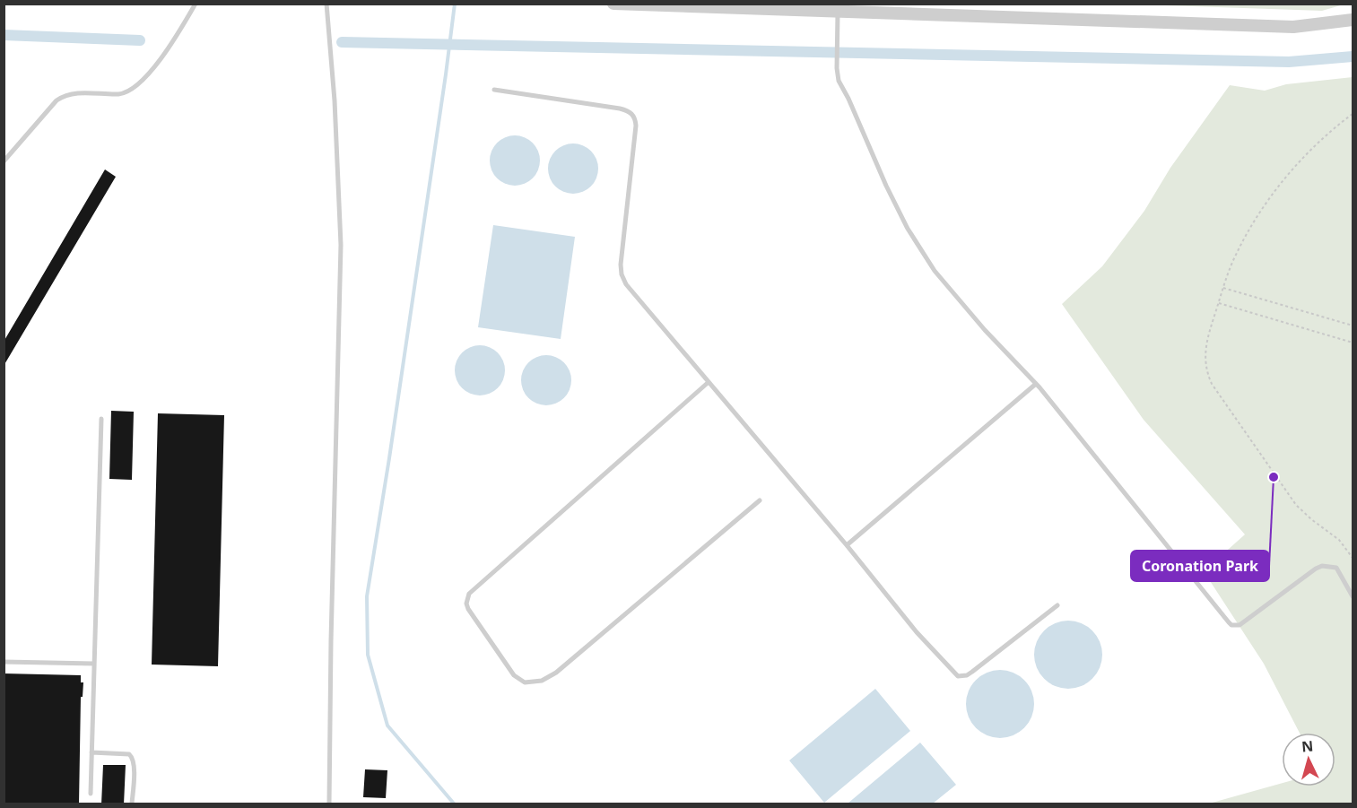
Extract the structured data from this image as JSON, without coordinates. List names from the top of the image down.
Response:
{
  "places": ["Coronation Park"],
  "north": "top"
}
